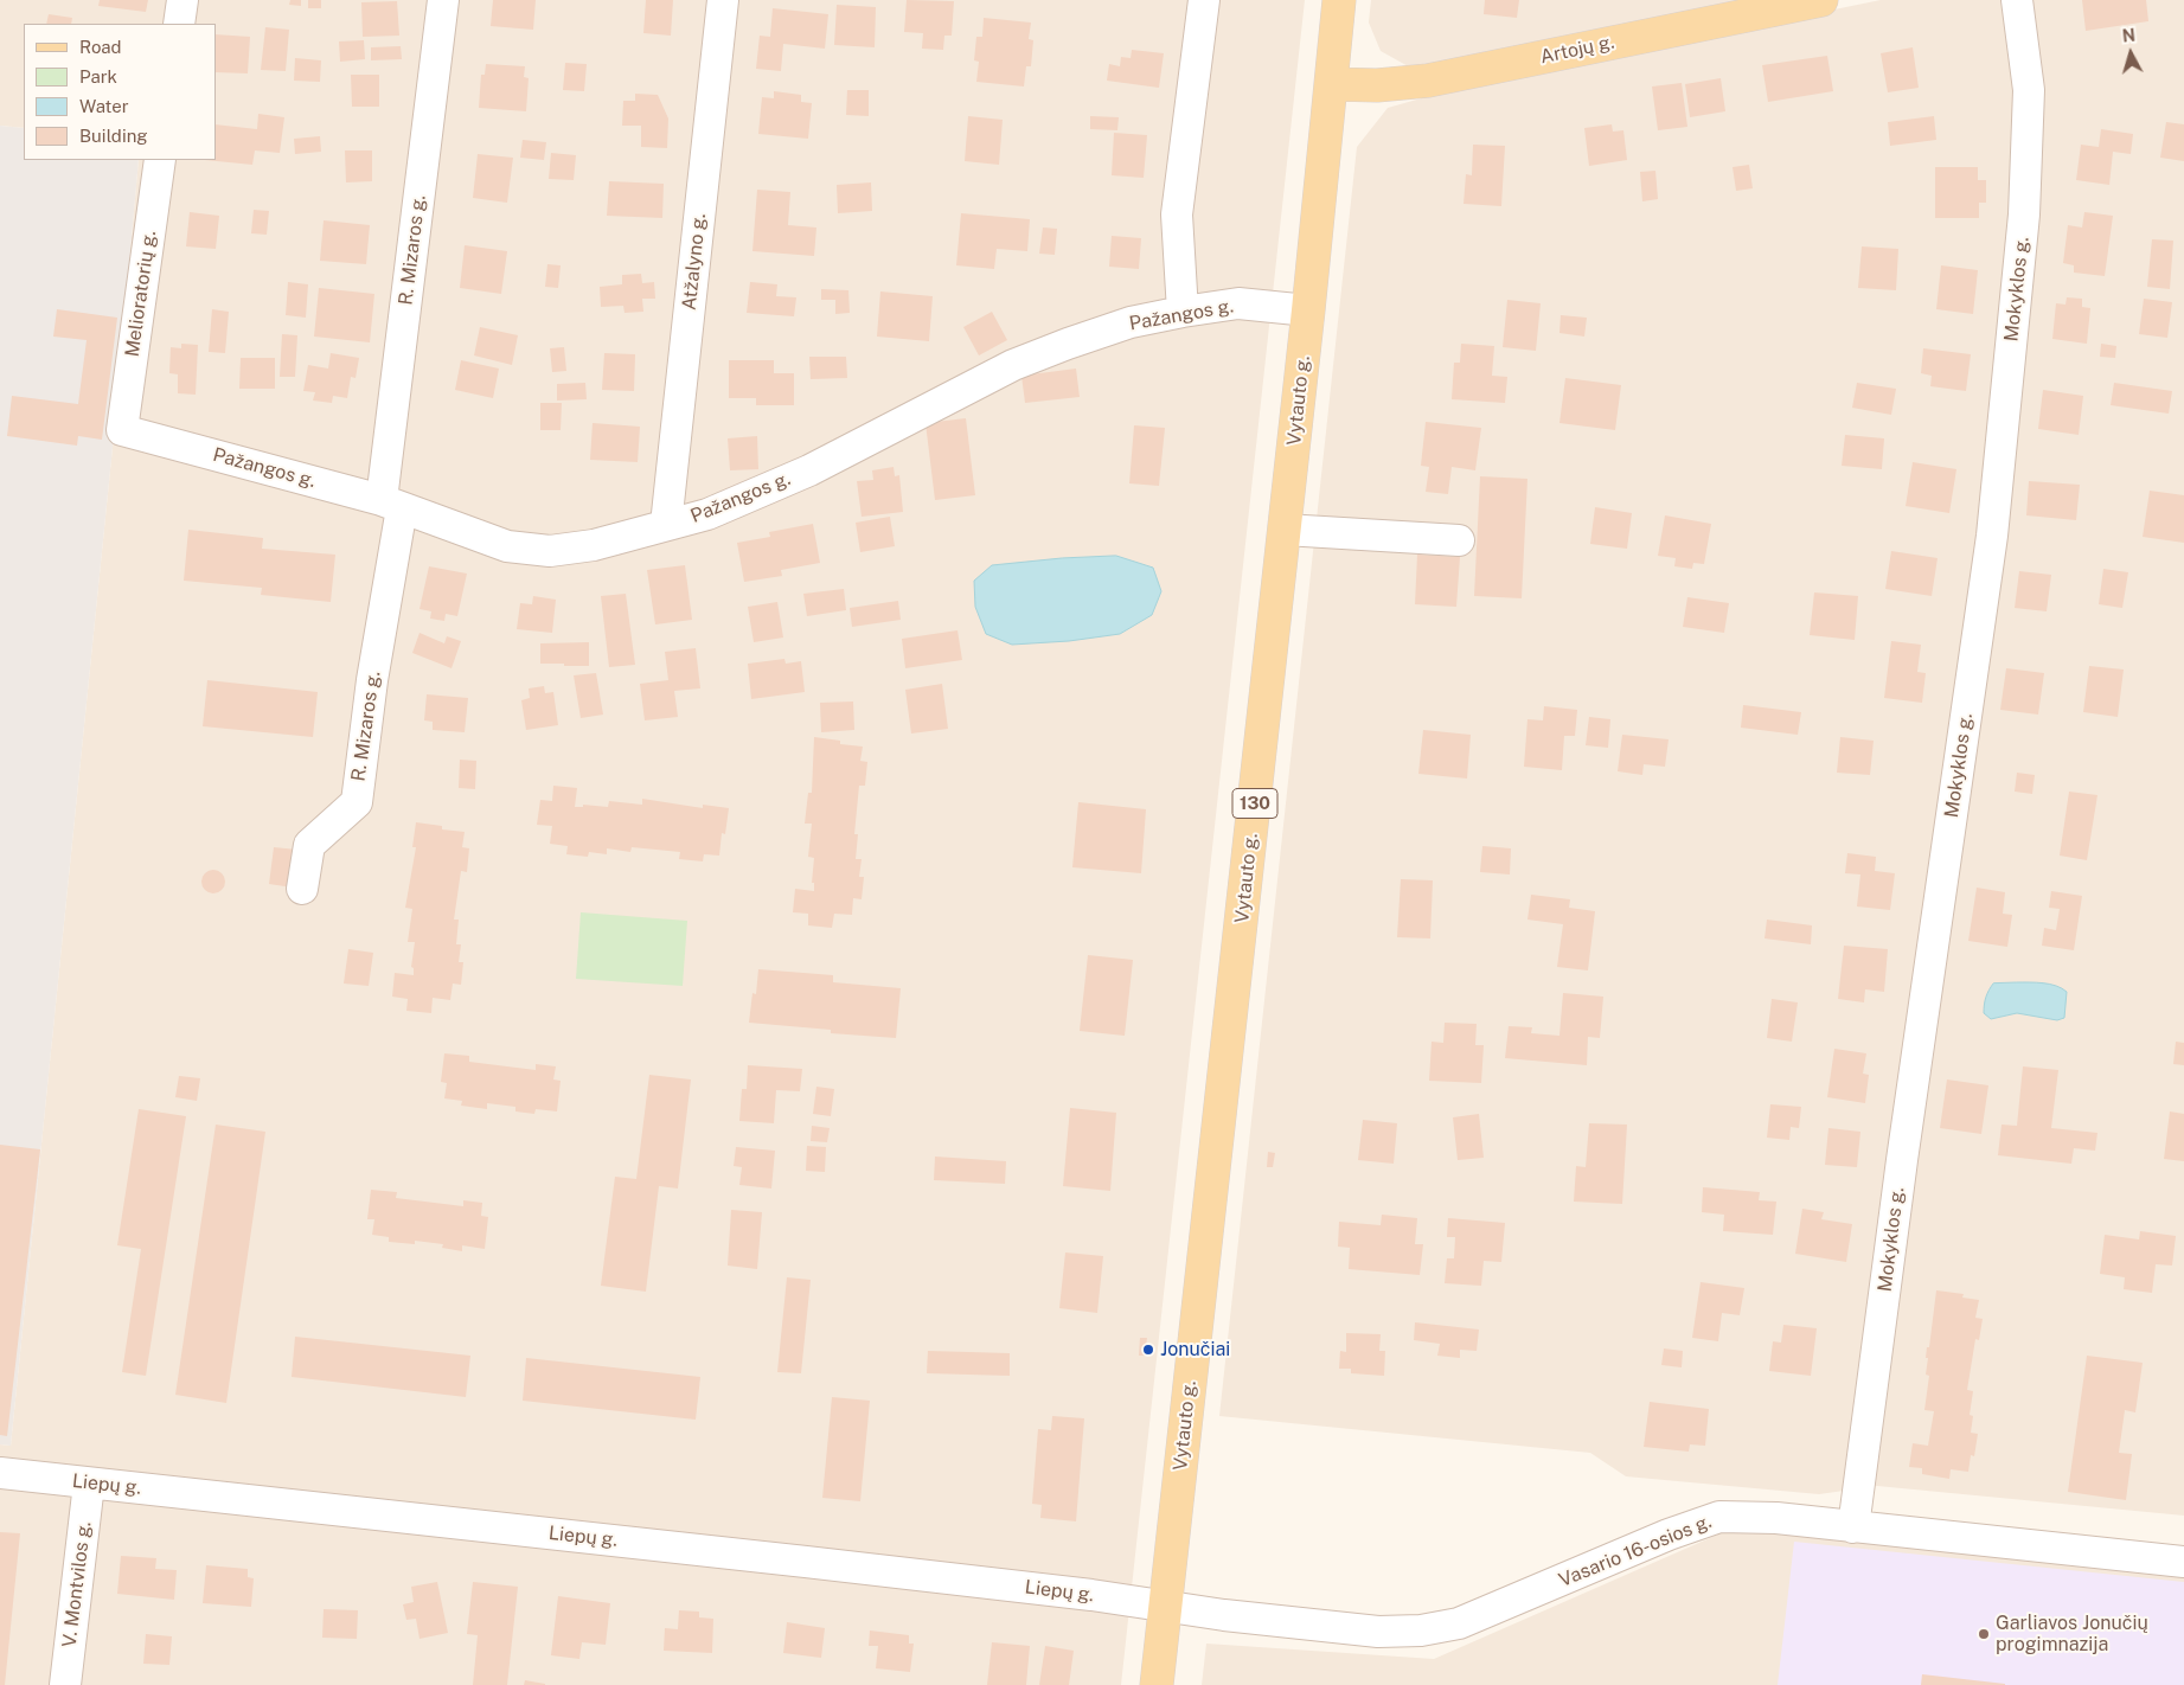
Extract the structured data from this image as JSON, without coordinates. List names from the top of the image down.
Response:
{
  "streets": {
    "main road": ["Artojų g.", "Vytauto g.", "130"],
    "street": [
      "R. Mizaros g.",
      "Atžalyno g.",
      "Mokyklos g.",
      "Melioratorių g.",
      "Pažangos g.",
      "Liepų g.",
      "Vasario 16-osios g.",
      "V. Montvilos g."
    ]
  },
  "crossings": [
    ["Artojų g.", "Vytauto g."],
    ["R. Mizaros g.", "Pažangos g."],
    ["Atžalyno g.", "Pažangos g."],
    ["Mokyklos g.", "Vasario 16-osios g."],
    ["Melioratorių g.", "Pažangos g."],
    ["Pažangos g.", "Vytauto g."],
    ["Vytauto g.", "Liepų g."],
    ["Vytauto g.", "Vasario 16-osios g."],
    ["Liepų g.", "Vasario 16-osios g."],
    ["Liepų g.", "V. Montvilos g."]
  ],
  "places": ["Jonučiai", "Garliavos Jonučių progimnazija"],
  "legend": [
    "Road",
    "Park",
    "Water",
    "Building"
  ],
  "north": "top"
}
